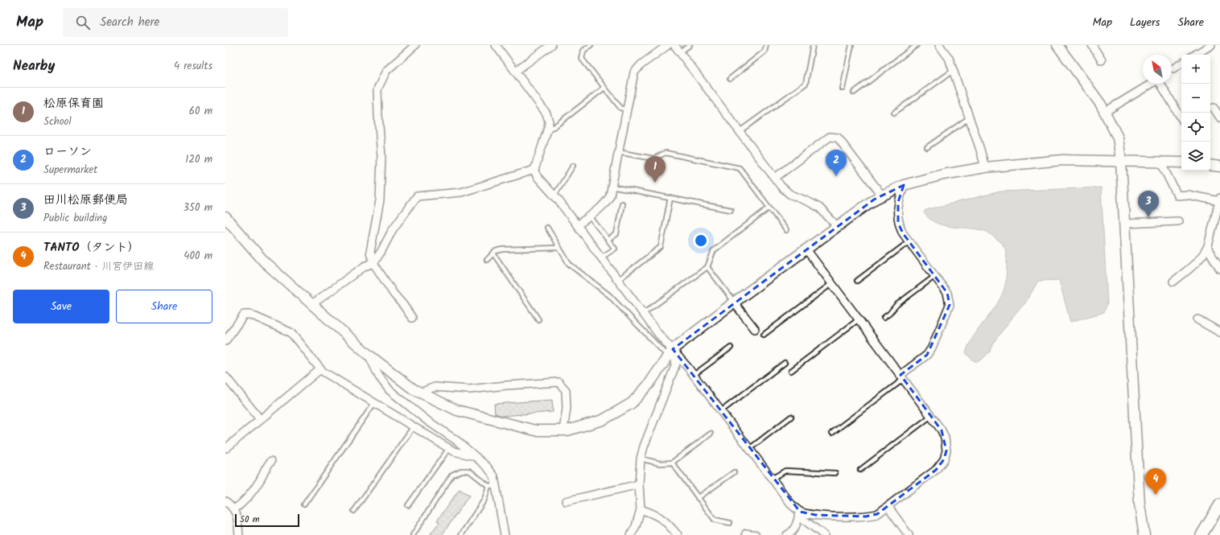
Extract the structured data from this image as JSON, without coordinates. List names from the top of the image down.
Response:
{
  "scale_bar": "50 m",
  "north": "top left",
  "page": {
    "header": "Map",
    "search": "Search here",
    "nav": ["Map", "Layers", "Share"],
    "heading": ["Nearby", "4 results"],
    "map_buttons": ["+", "−"],
    "list": [
      {
        "mark": "1",
        "name": "松原保育園",
        "note": "School",
        "value": "60 m"
      },
      {
        "mark": "2",
        "name": "ローソン",
        "note": "Supermarket",
        "value": "120 m"
      },
      {
        "mark": "3",
        "name": "田川松原郵便局",
        "note": "Public building",
        "value": "350 m"
      },
      {
        "mark": "4",
        "name": "TANTO（タント）",
        "note": "Restaurant · 川宮伊田線",
        "value": "400 m"
      }
    ],
    "pins": [
      "2",
      "1",
      "3",
      "4"
    ],
    "buttons": ["Save", "Share"],
    "scale": "50 m"
  }
}
